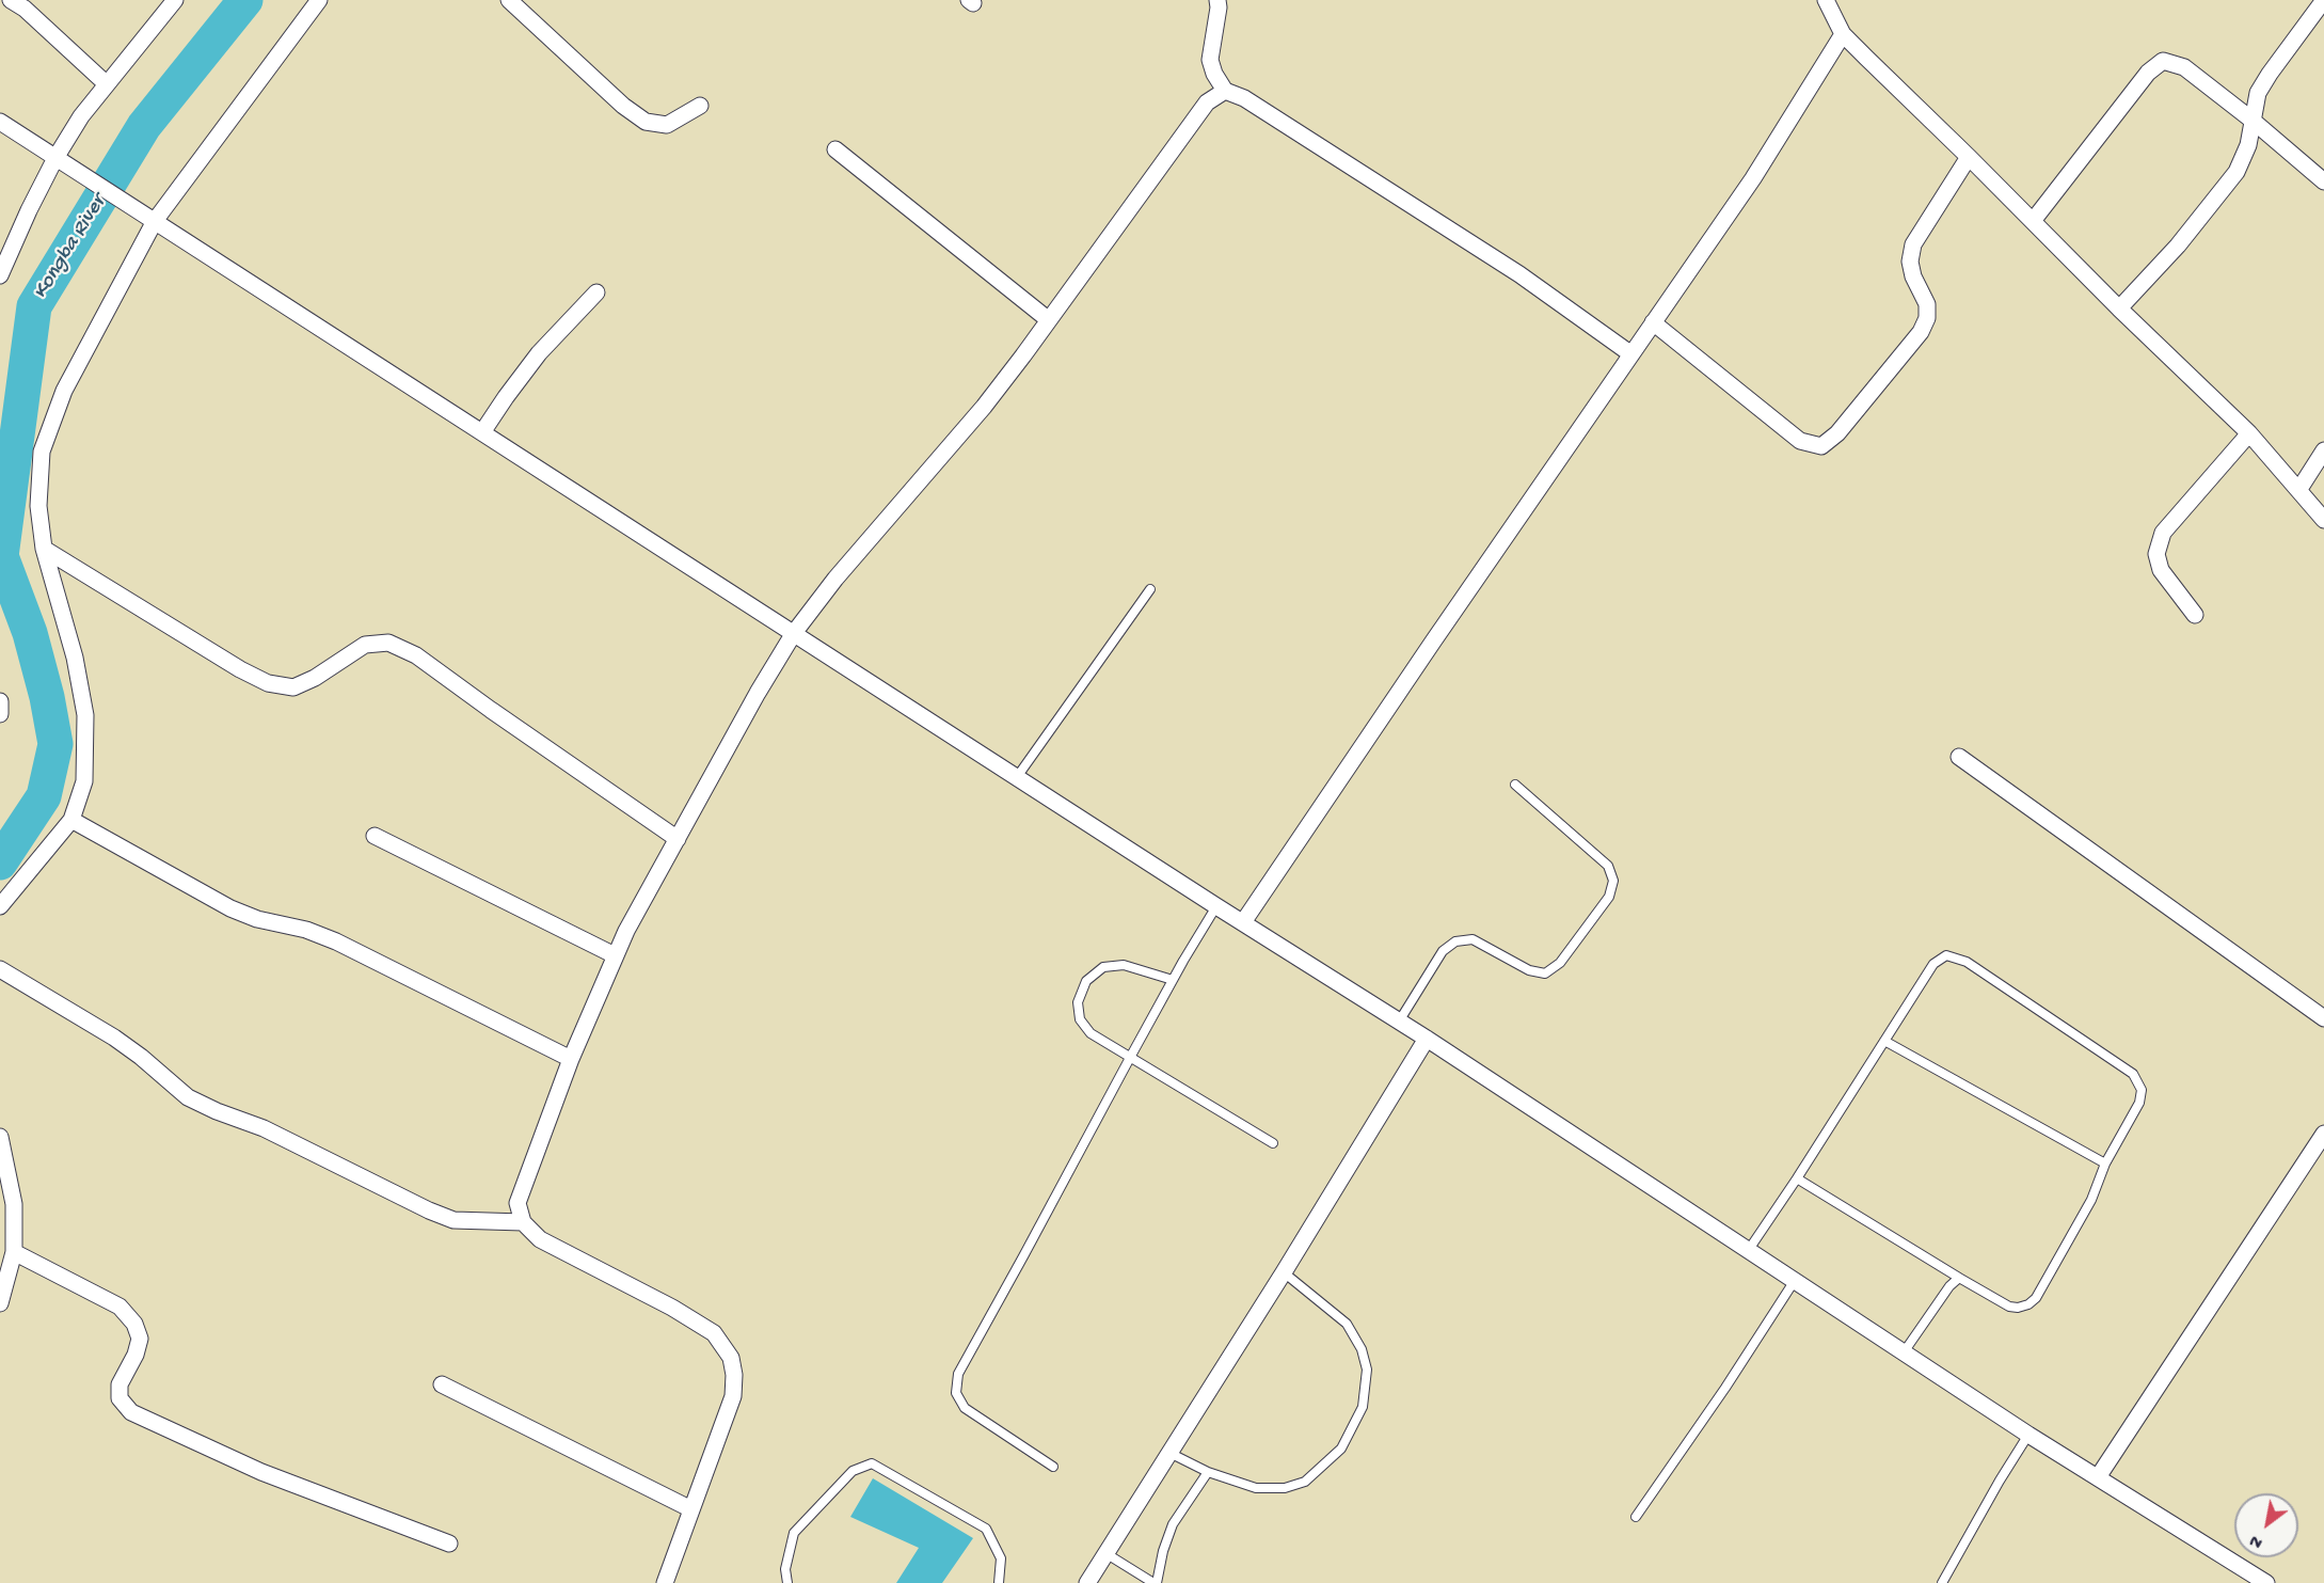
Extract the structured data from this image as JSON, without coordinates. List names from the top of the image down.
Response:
{
  "water": ["Kongba River"],
  "north": "bottom left"
}
